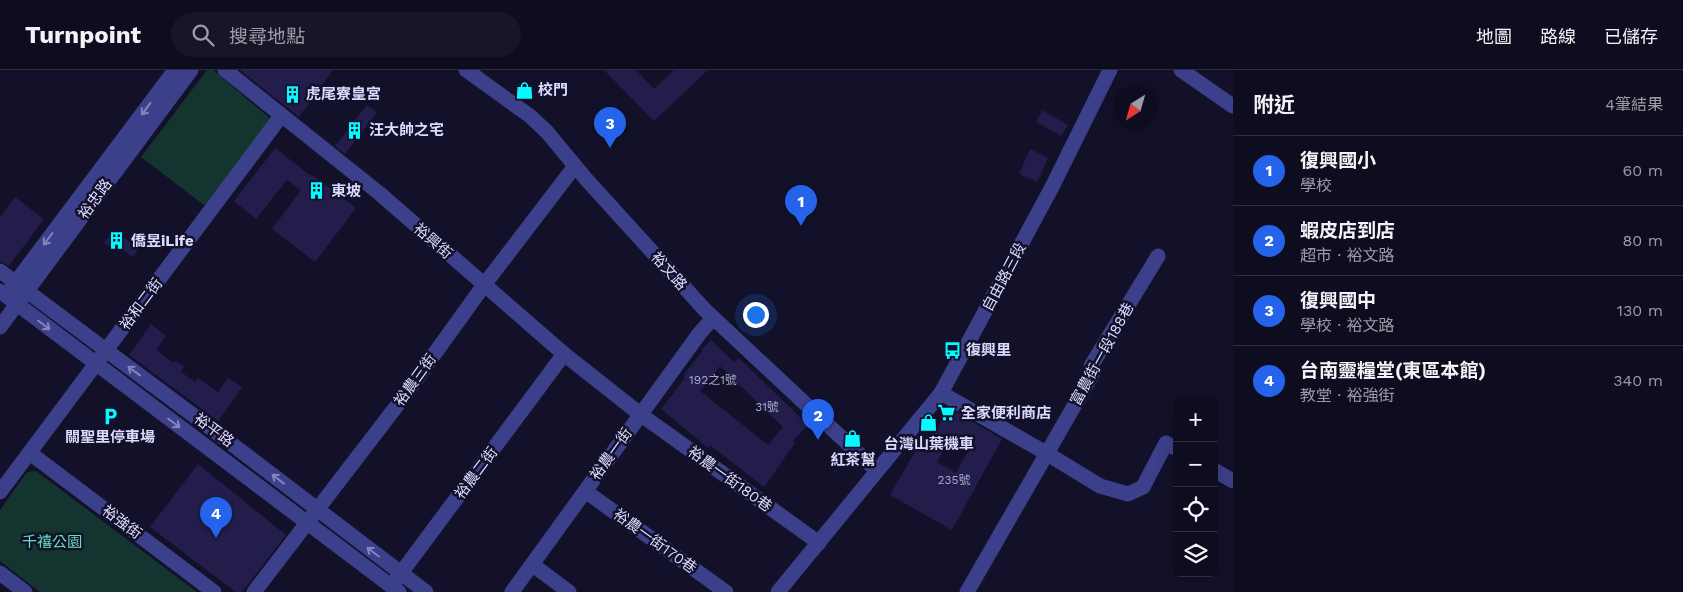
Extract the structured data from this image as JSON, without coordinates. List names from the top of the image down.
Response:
{
  "streets": {
    "street": [
      "裕忠路",
      "裕興街",
      "裕文路",
      "自由路三段",
      "裕和二街",
      "富農街一段188巷",
      "裕農三街",
      "裕平路",
      "裕農一街",
      "裕農二街",
      "裕農一街180巷",
      "裕強街",
      "裕農一街170巷"
    ]
  },
  "crossings": [
    ["裕忠路", "裕平路"],
    ["裕興街", "裕和二街"],
    ["裕興街", "裕農三街"],
    ["裕興街", "裕農一街"],
    ["裕興街", "裕農二街"],
    ["裕興街", "裕農一街180巷"],
    ["裕文路", "自由路三段"],
    ["裕文路", "裕農三街"],
    ["裕文路", "裕農一街"],
    ["自由路三段", "裕農一街180巷"],
    ["裕和二街", "裕平路"],
    ["裕和二街", "裕強街"],
    ["裕農三街", "裕平路"],
    ["裕平路", "裕農二街"],
    ["裕農一街", "裕農一街180巷"],
    ["裕農一街", "裕農一街170巷"]
  ],
  "parks": ["千禧公園"],
  "places": {
    "shop": ["校門", "台灣山葉機車", "紅茶幫"],
    "building": [
      "虎尾寮皇宮",
      "汪大帥之宅",
      "東坡",
      "僑昱iLife"
    ],
    "bus stop": ["復興里"],
    "supermarket": ["全家便利商店"],
    "parking": ["關聖里停車場"]
  },
  "house_numbers": ["192之1號", "31號", "235號"],
  "north": "bottom left",
  "page": {
    "header": "Turnpoint",
    "search": "搜尋地點",
    "nav": ["地圖", "路線", "已儲存"],
    "heading": ["附近", "4筆結果"],
    "pins": [
      "3",
      "1",
      "2",
      "4"
    ],
    "list": [
      {
        "mark": "1",
        "name": "復興國小",
        "note": "學校",
        "value": "60 m"
      },
      {
        "mark": "2",
        "name": "蝦皮店到店",
        "note": "超市 · 裕文路",
        "value": "80 m"
      },
      {
        "mark": "3",
        "name": "復興國中",
        "note": "學校 · 裕文路",
        "value": "130 m"
      },
      {
        "mark": "4",
        "name": "台南靈糧堂(東區本館)",
        "note": "教堂 · 裕強街",
        "value": "340 m"
      }
    ],
    "map_buttons": ["+", "−"]
  }
}
